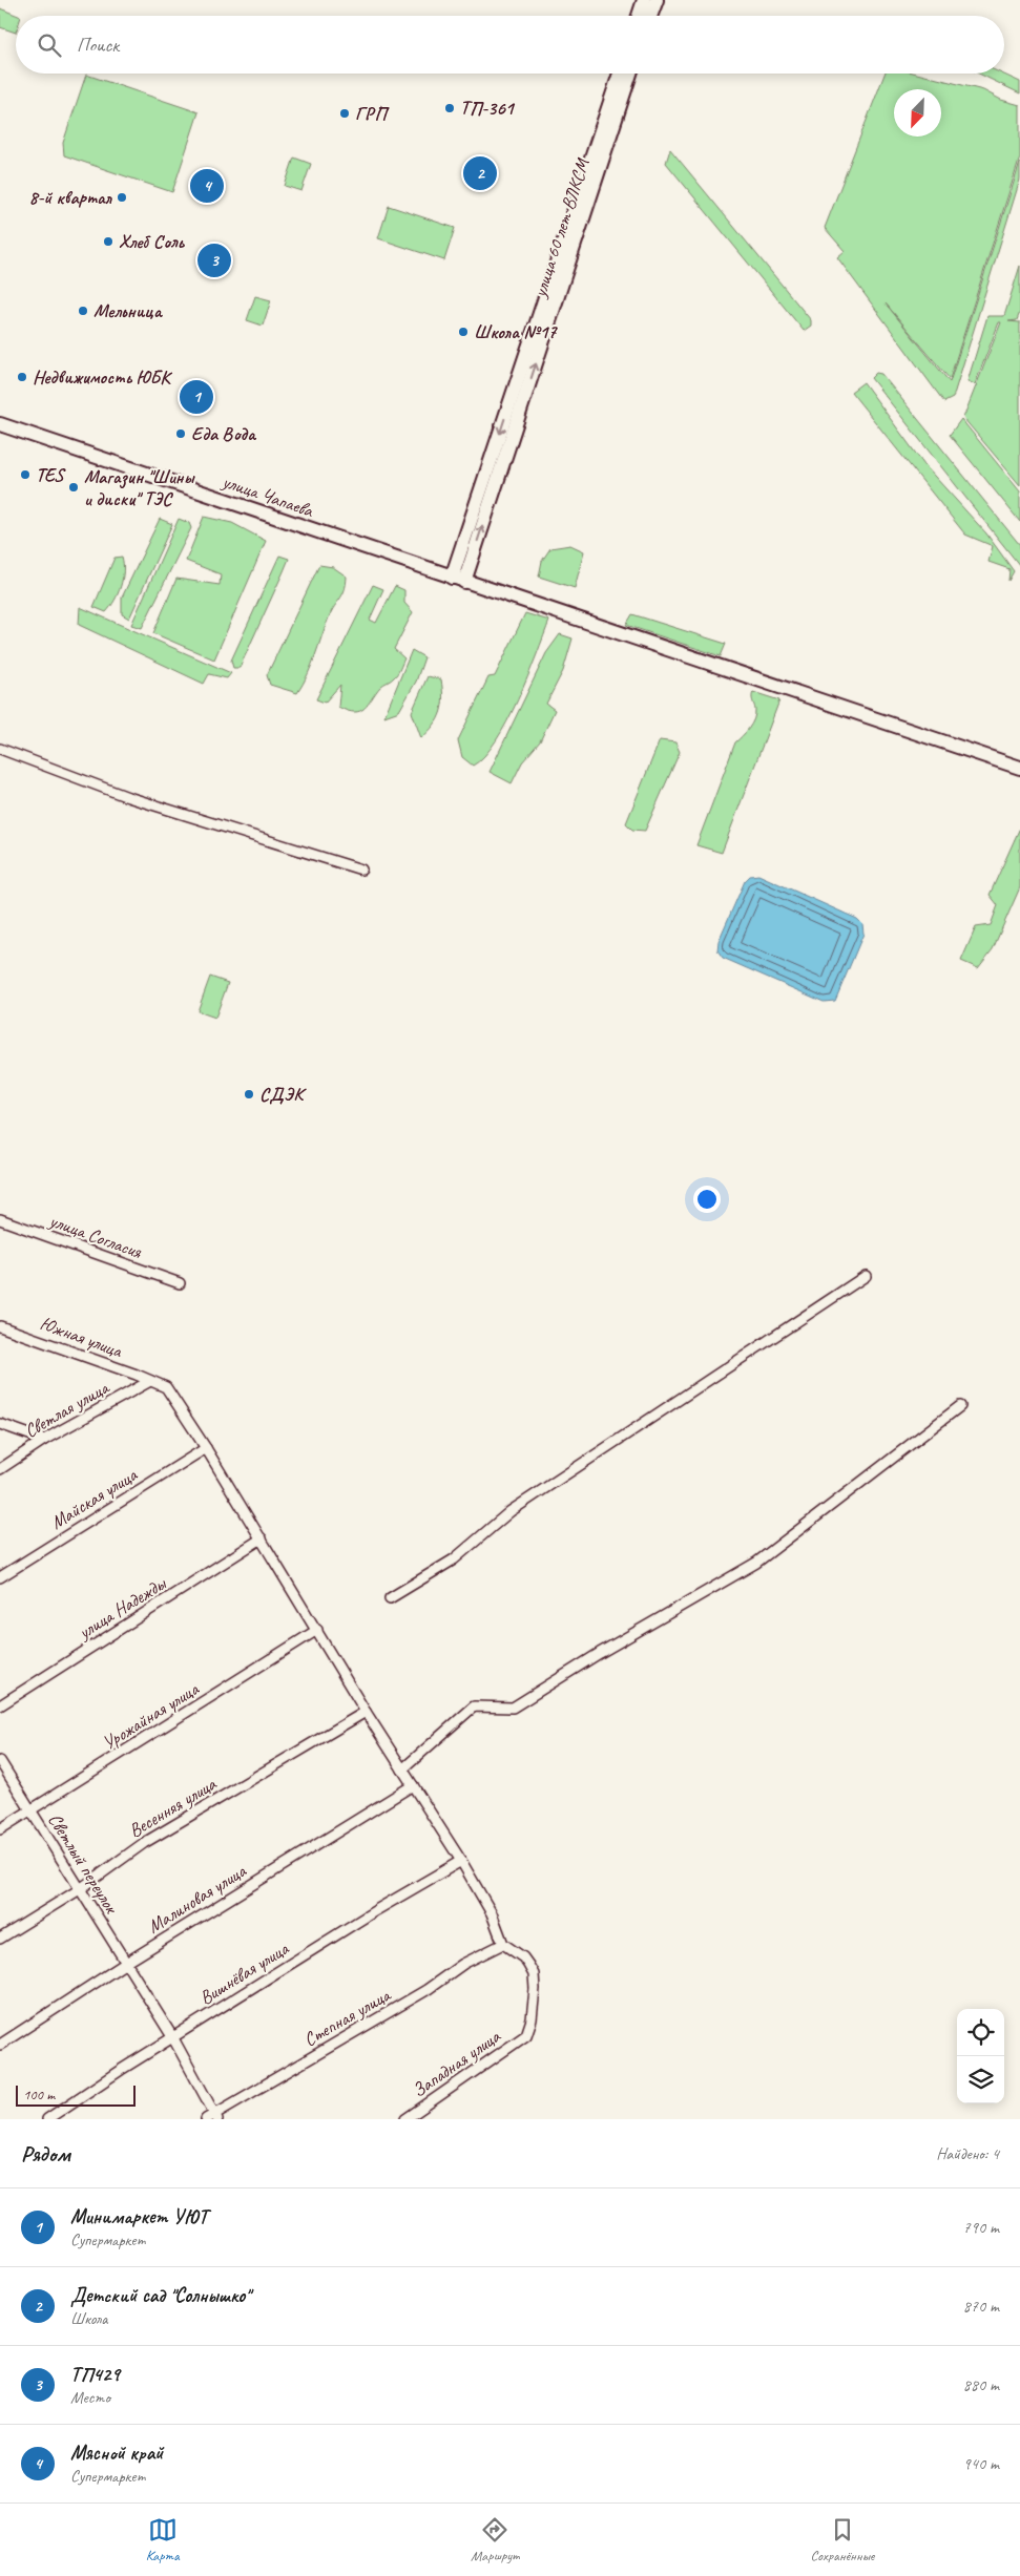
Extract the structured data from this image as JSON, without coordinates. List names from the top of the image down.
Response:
{
  "streets": {
    "street": [
      "улица 60 лет ВЛКСМ",
      "улица Чапаева",
      "улица Согласия",
      "Южная улица",
      "Светлая улица",
      "Майская улица",
      "улица Надежды",
      "Урожайная улица",
      "Весенняя улица",
      "Светлый переулок",
      "Малиновая улица",
      "Вишнёвая улица",
      "Степная улица",
      "Западная улица"
    ]
  },
  "crossings": [
    ["улица 60 лет ВЛКСМ", "улица Чапаева"],
    ["Южная улица", "Светлая улица"],
    ["Южная улица", "Майская улица"],
    ["Южная улица", "улица Надежды"],
    ["Южная улица", "Урожайная улица"],
    ["Южная улица", "Весенняя улица"],
    ["Южная улица", "Малиновая улица"],
    ["Южная улица", "Вишнёвая улица"],
    ["Южная улица", "Степная улица"],
    ["Южная улица", "Западная улица"],
    ["Урожайная улица", "Светлый переулок"],
    ["Весенняя улица", "Светлый переулок"],
    ["Светлый переулок", "Малиновая улица"],
    ["Светлый переулок", "Вишнёвая улица"],
    ["Светлый переулок", "Степная улица"],
    ["Степная улица", "Западная улица"]
  ],
  "places": [
    "ТП-361",
    "ГРП",
    "8-й квартал",
    "Хлеб Соль",
    "Мельница",
    "Школа №17",
    "Недвижимость ЮБК",
    "Еда Вода",
    "TES",
    "Магазин \"Шины и диски\" ТЭС",
    "СДЭК"
  ],
  "scale_bar": "100 m",
  "north": "bottom left",
  "page": {
    "search": "Поиск",
    "pins": [
      "2",
      "4",
      "3",
      "1"
    ],
    "scale": "100 m",
    "heading": ["Рядом", "Найдено: 4"],
    "list": [
      {
        "mark": "1",
        "name": "Минимаркет УЮТ",
        "note": "Супермаркет",
        "value": "790 m"
      },
      {
        "mark": "2",
        "name": "Детский сад \"Солнышко\"",
        "note": "Школа",
        "value": "870 m"
      },
      {
        "mark": "3",
        "name": "ТП429",
        "note": "Место",
        "value": "880 m"
      },
      {
        "mark": "4",
        "name": "Мясной край",
        "note": "Супермаркет",
        "value": "940 m"
      }
    ],
    "nav": ["Карта", "Маршрут", "Сохранённые"]
  }
}
